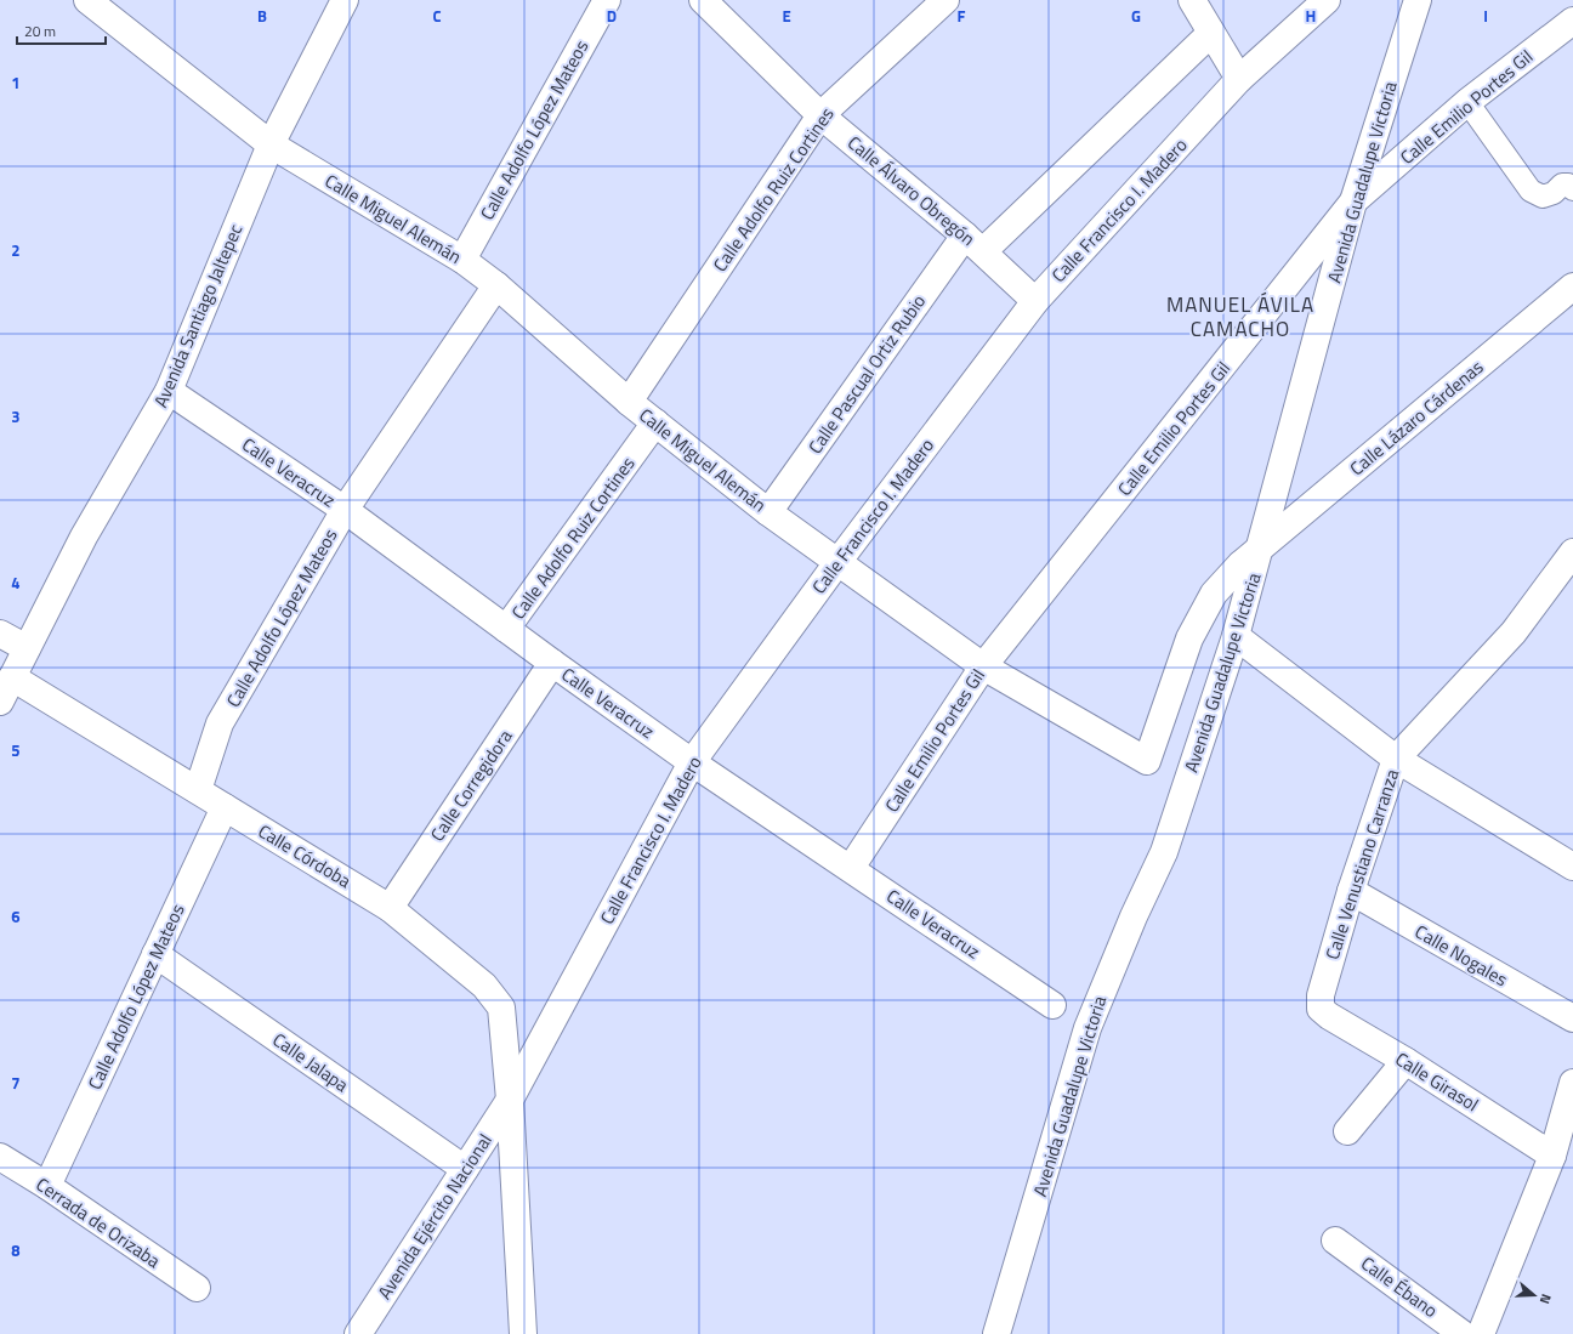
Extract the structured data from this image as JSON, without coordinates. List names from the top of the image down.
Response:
{
  "streets": {
    "street": [
      "Calle Emilio Portes Gil",
      "Calle Adolfo López Mateos",
      "Avenida Guadalupe Victoria",
      "Calle Adolfo Ruiz Cortines",
      "Calle Álvaro Obregón",
      "Calle Francisco I. Madero",
      "Calle Miguel Alemán",
      "Avenida Santiago Jaltepec",
      "Calle Pascual Ortiz Rubio",
      "Calle Lázaro Cárdenas",
      "Calle Veracruz",
      "Calle Corregidora",
      "Calle Córdoba",
      "Calle Venustiano Carranza",
      "Calle Nogales",
      "Calle Jalapa",
      "Calle Girasol",
      "Avenida Ejército Nacional",
      "Cerrada de Orizaba",
      "Calle Ébano"
    ]
  },
  "crossings": [
    ["Calle Emilio Portes Gil", "Avenida Guadalupe Victoria"],
    ["Calle Emilio Portes Gil", "Calle Miguel Alemán"],
    ["Calle Emilio Portes Gil", "Calle Veracruz"],
    ["Calle Adolfo López Mateos", "Calle Miguel Alemán"],
    ["Calle Adolfo López Mateos", "Calle Veracruz"],
    ["Calle Adolfo López Mateos", "Calle Córdoba"],
    ["Calle Adolfo López Mateos", "Calle Jalapa"],
    ["Calle Adolfo López Mateos", "Cerrada de Orizaba"],
    ["Avenida Guadalupe Victoria", "Calle Lázaro Cárdenas"],
    ["Calle Adolfo Ruiz Cortines", "Calle Álvaro Obregón"],
    ["Calle Adolfo Ruiz Cortines", "Calle Miguel Alemán"],
    ["Calle Adolfo Ruiz Cortines", "Calle Veracruz"],
    ["Calle Álvaro Obregón", "Calle Francisco I. Madero"],
    ["Calle Álvaro Obregón", "Calle Pascual Ortiz Rubio"],
    ["Calle Francisco I. Madero", "Calle Miguel Alemán"],
    ["Calle Francisco I. Madero", "Calle Veracruz"],
    ["Calle Francisco I. Madero", "Calle Córdoba"],
    ["Calle Francisco I. Madero", "Avenida Ejército Nacional"],
    ["Calle Miguel Alemán", "Avenida Santiago Jaltepec"],
    ["Calle Miguel Alemán", "Calle Pascual Ortiz Rubio"],
    ["Calle Miguel Alemán", "Calle Lázaro Cárdenas"],
    ["Avenida Santiago Jaltepec", "Calle Veracruz"],
    ["Avenida Santiago Jaltepec", "Calle Córdoba"],
    ["Calle Veracruz", "Calle Corregidora"],
    ["Calle Corregidora", "Calle Córdoba"],
    ["Calle Córdoba", "Avenida Ejército Nacional"],
    ["Calle Venustiano Carranza", "Calle Nogales"],
    ["Calle Venustiano Carranza", "Calle Girasol"],
    ["Calle Jalapa", "Avenida Ejército Nacional"]
  ],
  "districts": ["MANUEL ÁVILA CAMACHO"],
  "scale_bar": "20 m",
  "north": "right",
  "grid": {
    "columns": [
      "B",
      "C",
      "D",
      "E",
      "F",
      "G",
      "H",
      "I"
    ],
    "rows": [
      "1",
      "2",
      "3",
      "4",
      "5",
      "6",
      "7",
      "8"
    ]
  }
}
